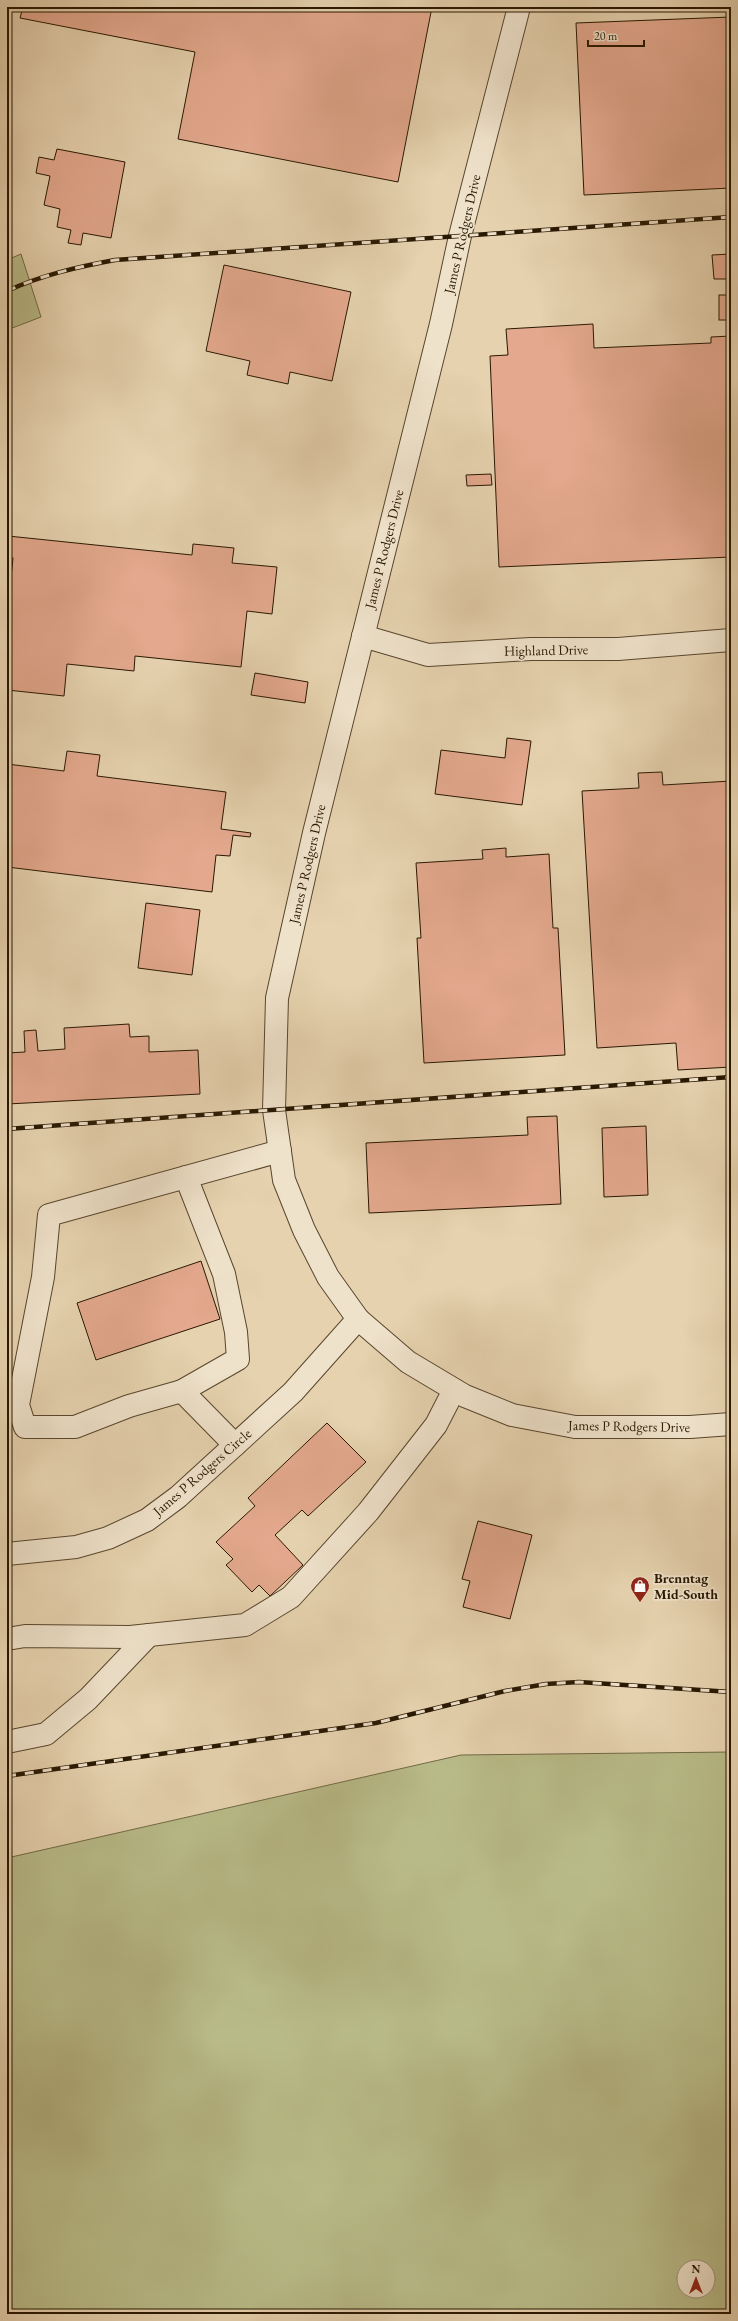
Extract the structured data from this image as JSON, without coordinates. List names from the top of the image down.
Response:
{
  "streets": {
    "street": ["James P Rodgers Drive", "Highland Drive", "James P Rodgers Circle"]
  },
  "crossings": [
    ["James P Rodgers Drive", "Highland Drive"],
    ["James P Rodgers Drive", "James P Rodgers Circle"]
  ],
  "places": {
    "shop": ["Brenntag Mid-South"]
  },
  "scale_bar": "20 m",
  "north": "top"
}
